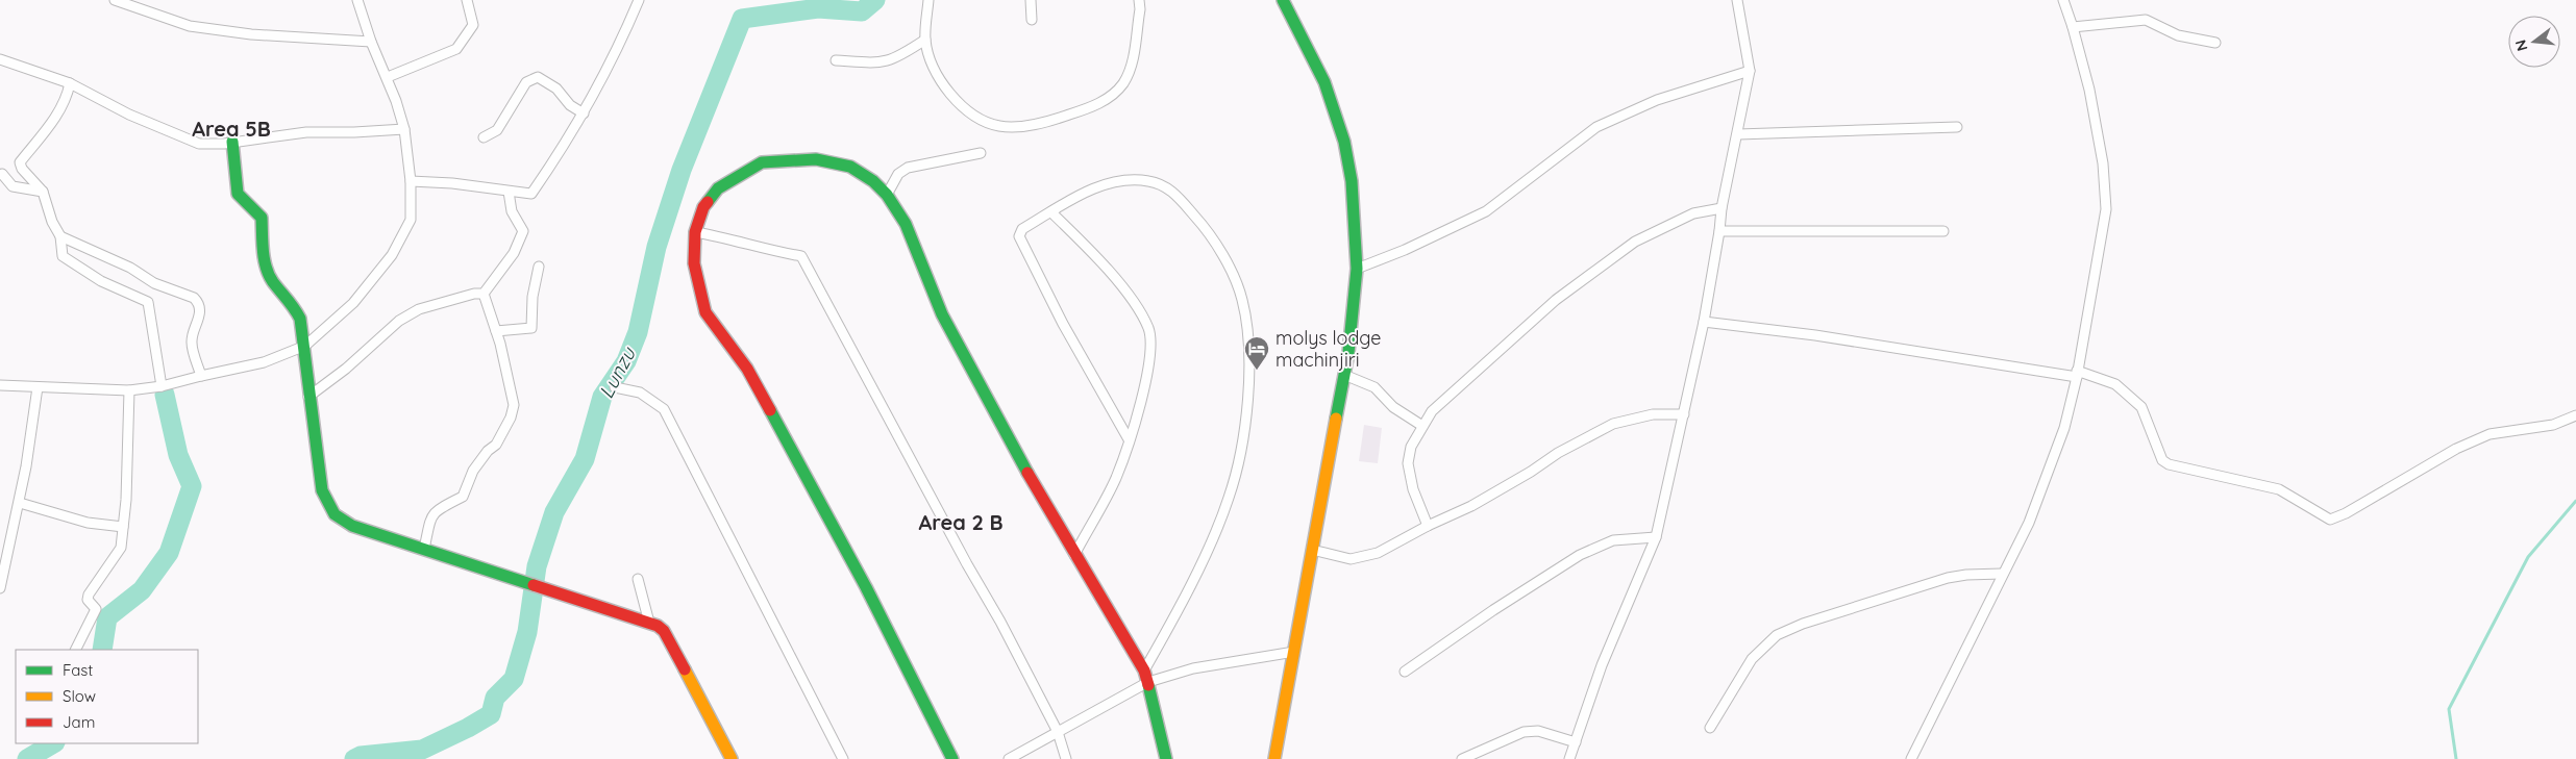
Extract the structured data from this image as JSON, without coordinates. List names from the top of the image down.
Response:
{
  "districts": ["Area 5B", "Area 2 B"],
  "water": ["Lunzu"],
  "places": {
    "hotel": ["molys lodge machinjiri"]
  },
  "legend": ["Fast", "Slow", "Jam"],
  "north": "left"
}
